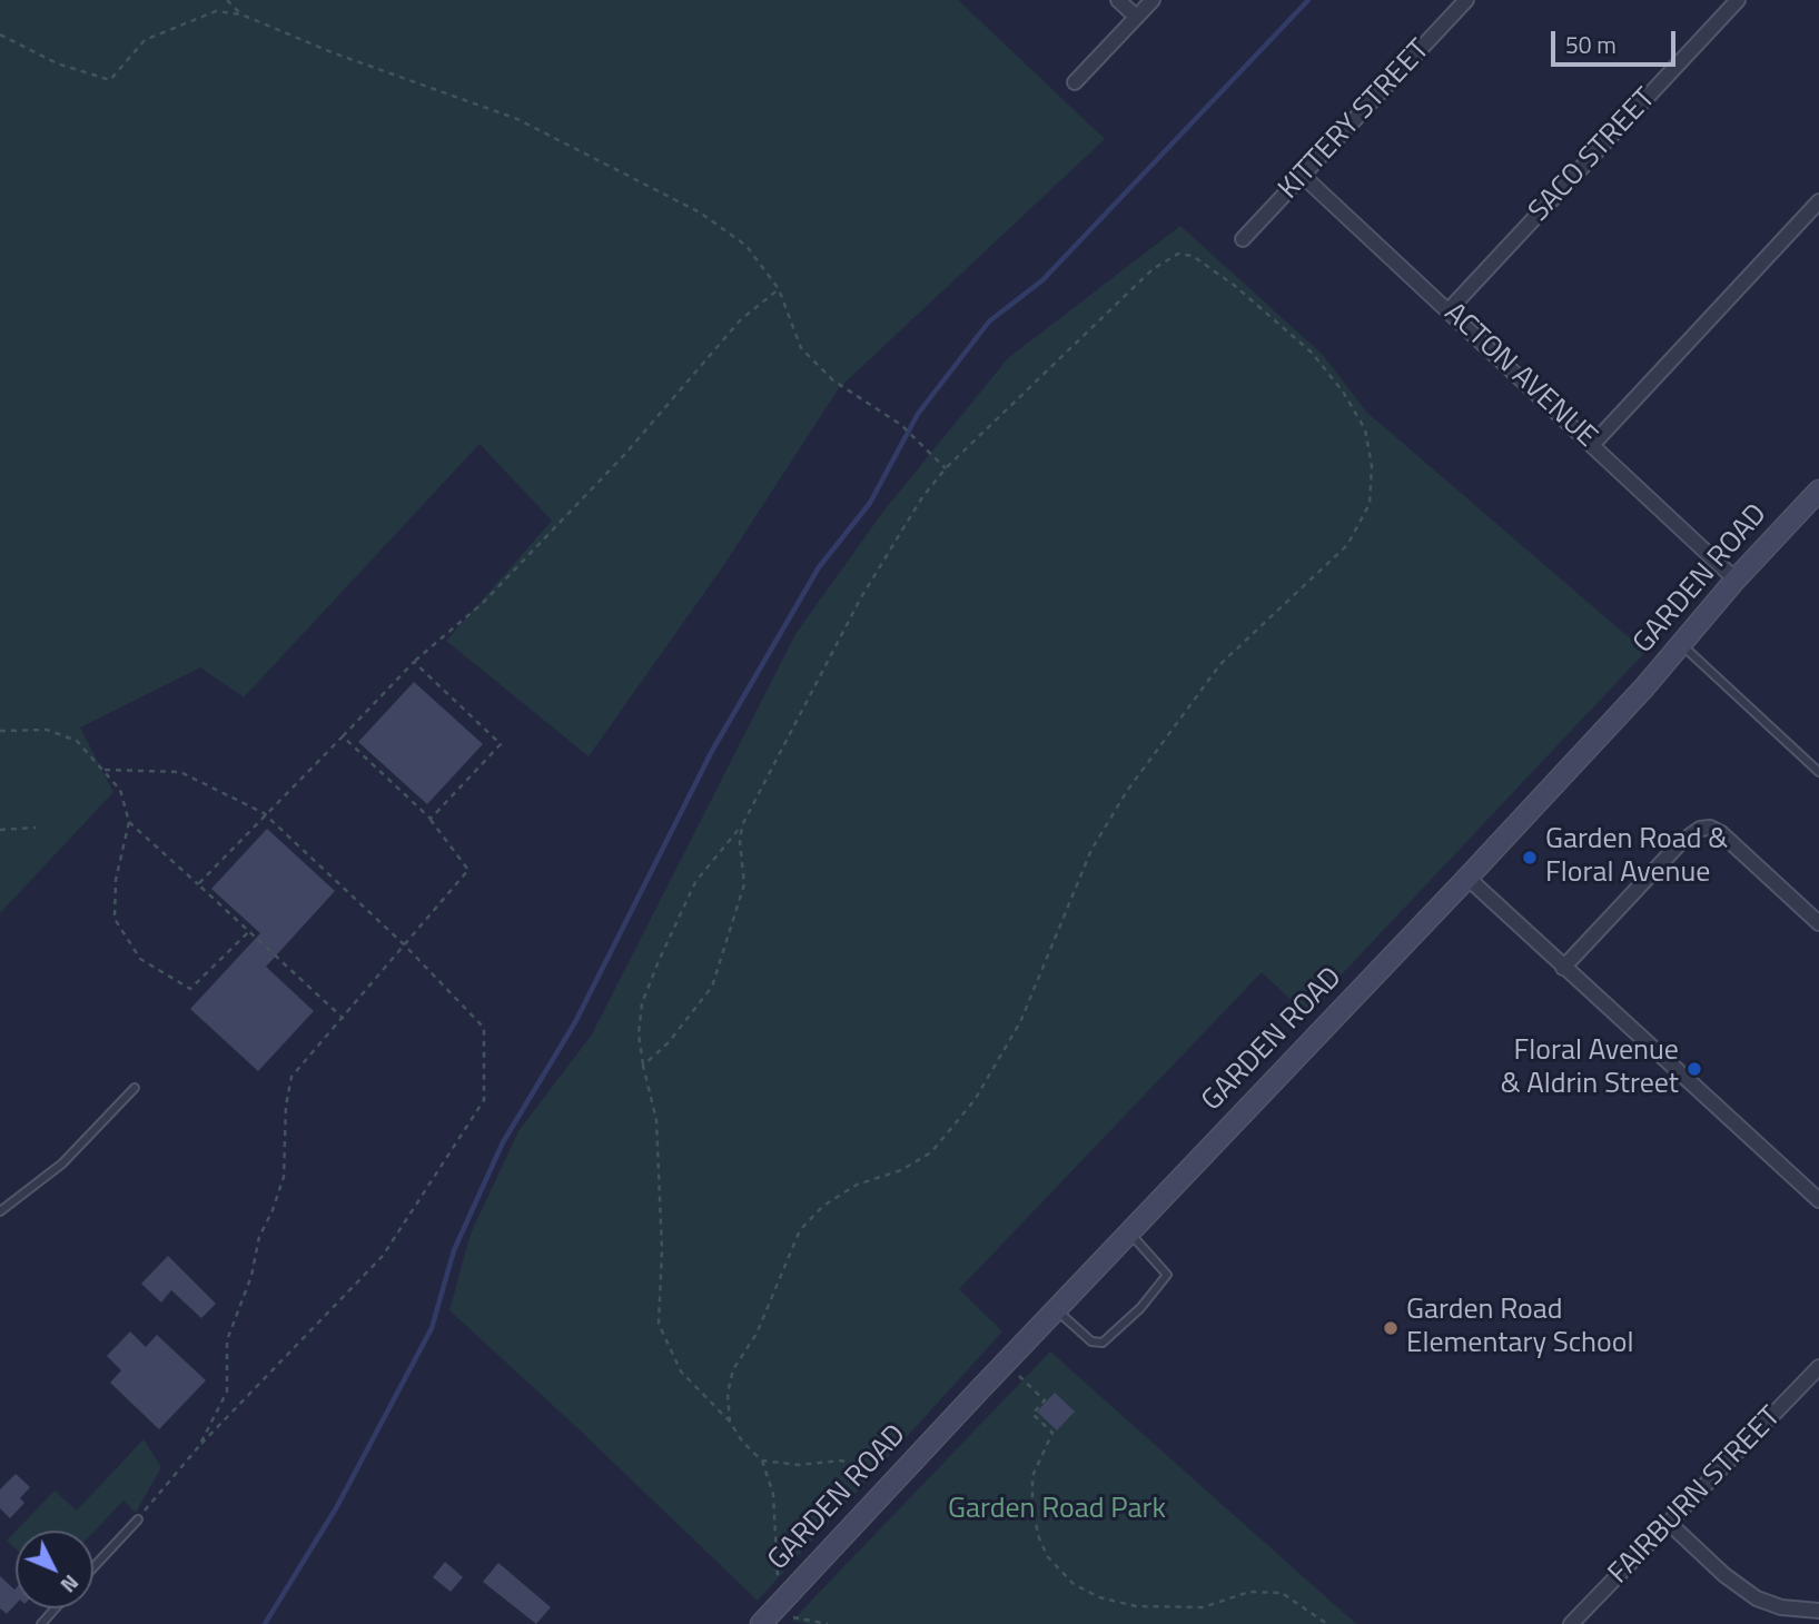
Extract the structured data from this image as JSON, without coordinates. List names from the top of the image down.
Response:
{
  "streets": {
    "street": [
      "KITTERY STREET",
      "SACO STREET",
      "ACTON AVENUE",
      "GARDEN ROAD",
      "FAIRBURN STREET"
    ]
  },
  "crossings": [
    ["KITTERY STREET", "ACTON AVENUE"],
    ["SACO STREET", "ACTON AVENUE"],
    ["ACTON AVENUE", "GARDEN ROAD"]
  ],
  "parks": ["Garden Road Park"],
  "places": ["Garden Road & Floral Avenue", "Floral Avenue & Aldrin Street", "Garden Road Elementary School"],
  "scale_bar": "50 m",
  "north": "bottom right"
}
